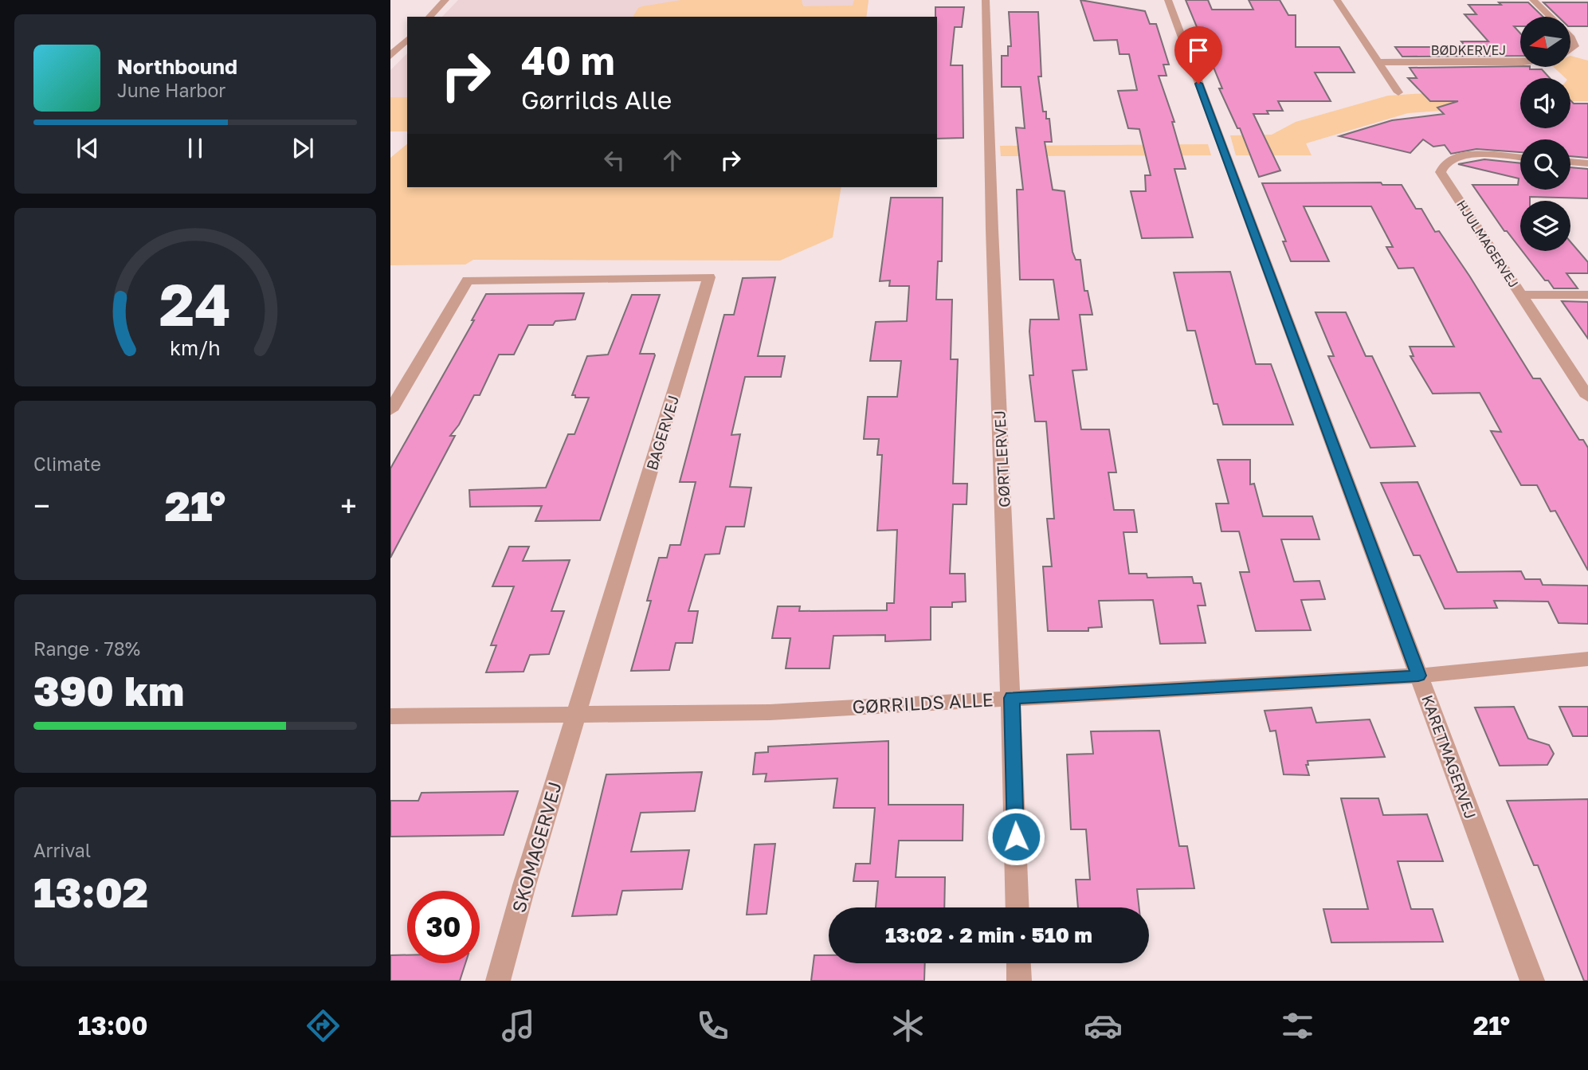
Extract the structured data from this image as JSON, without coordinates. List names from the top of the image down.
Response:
{
  "streets": {
    "street": [
      "BØDKERVEJ",
      "HJULMAGERVEJ",
      "BAGERVEJ",
      "GØRTLERVEJ",
      "GØRRILDS ALLE",
      "KARETMAGERVEJ",
      "SKOMAGERVEJ"
    ]
  },
  "crossings": [
    ["BAGERVEJ", "GØRRILDS ALLE"],
    ["BAGERVEJ", "SKOMAGERVEJ"],
    ["GØRTLERVEJ", "GØRRILDS ALLE"],
    ["GØRRILDS ALLE", "KARETMAGERVEJ"],
    ["GØRRILDS ALLE", "SKOMAGERVEJ"]
  ],
  "north": "left",
  "page": {
    "turn": ["40 m", "Gørrilds Alle"],
    "song": ["Northbound", "June Harbor"],
    "tile": [
      "Climate",
      ["Range · 78%", "390 km"],
      ["Arrival", "13:02"]
    ],
    "heat": ["−", "21°", "+"],
    "limit": "30",
    "trip": "13:02 · 2 min · 510 m",
    "tabs": ["13:00", "21°"],
    "gauge": ["24", "km/h"]
  }
}
